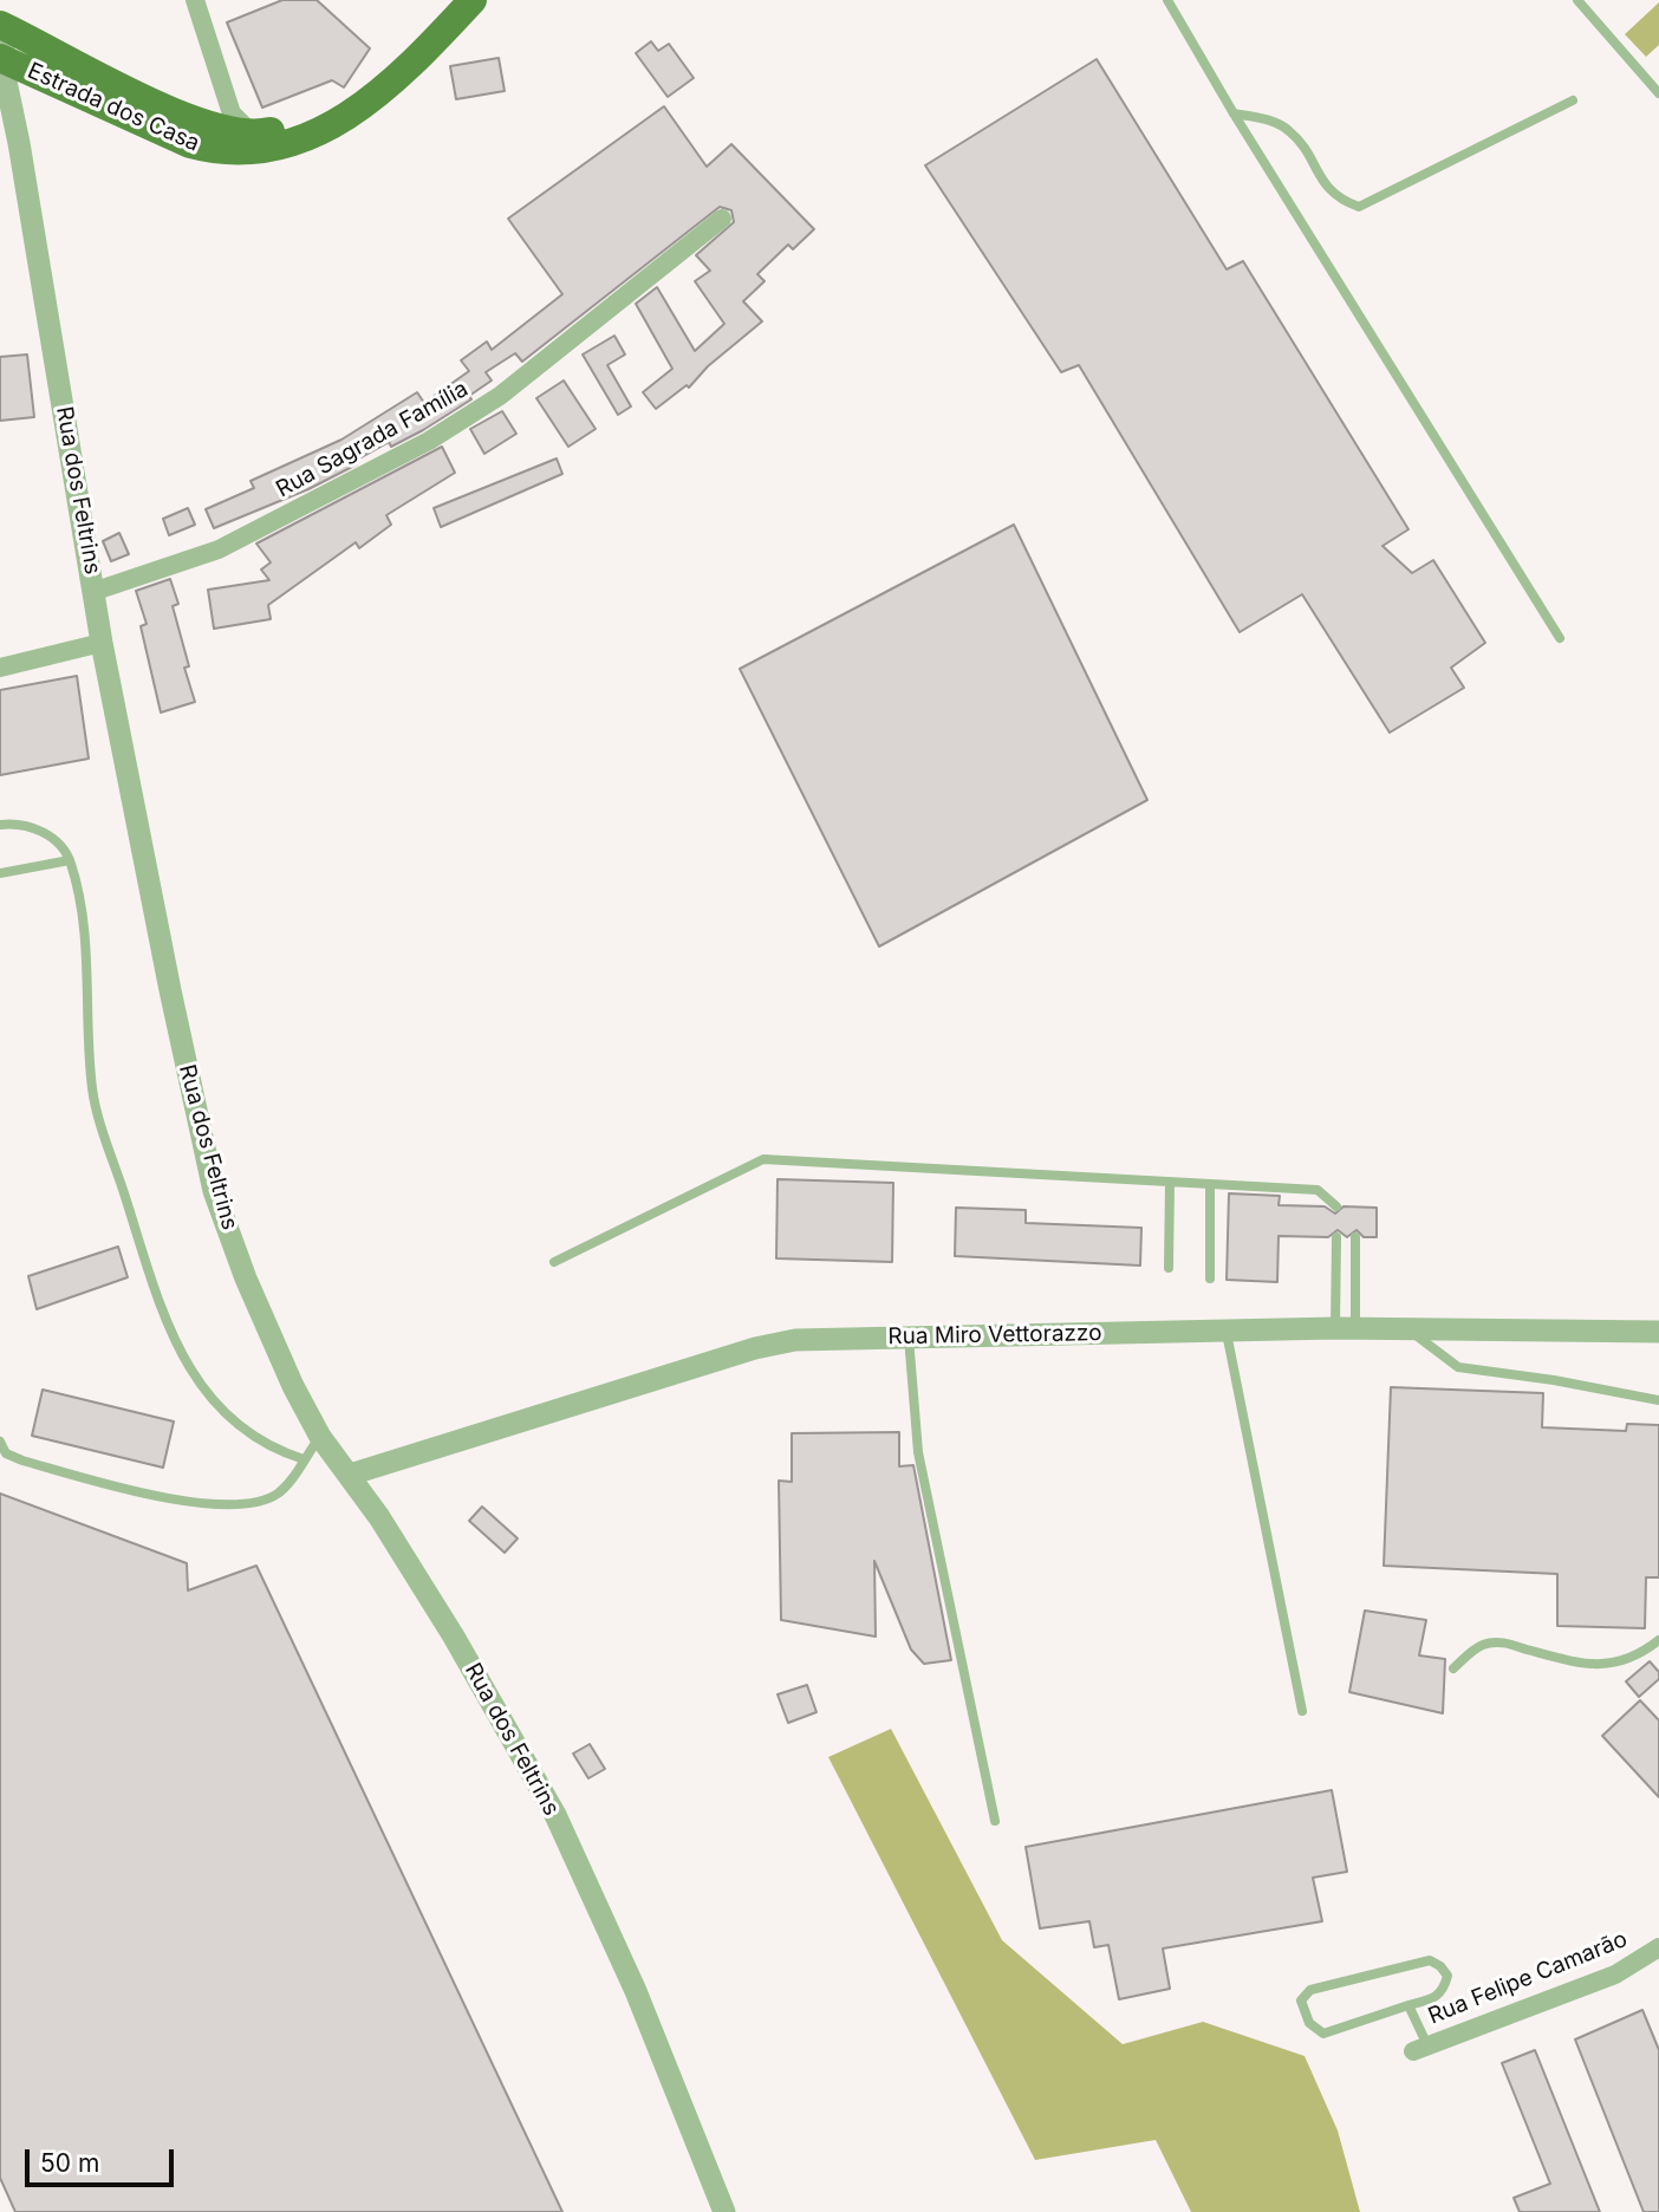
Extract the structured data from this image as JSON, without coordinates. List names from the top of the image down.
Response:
{
  "streets": {
    "main road": ["Estrada dos Casa"],
    "street": [
      "Rua Sagrada Família",
      "Rua dos Feltrins",
      "Rua Miro Vettorazzo",
      "Rua Felipe Camarão"
    ]
  },
  "crossings": [
    ["Estrada dos Casa", "Rua dos Feltrins"],
    ["Rua Sagrada Família", "Rua dos Feltrins"],
    ["Rua dos Feltrins", "Rua Miro Vettorazzo"]
  ],
  "scale_bar": "50 m"
}
